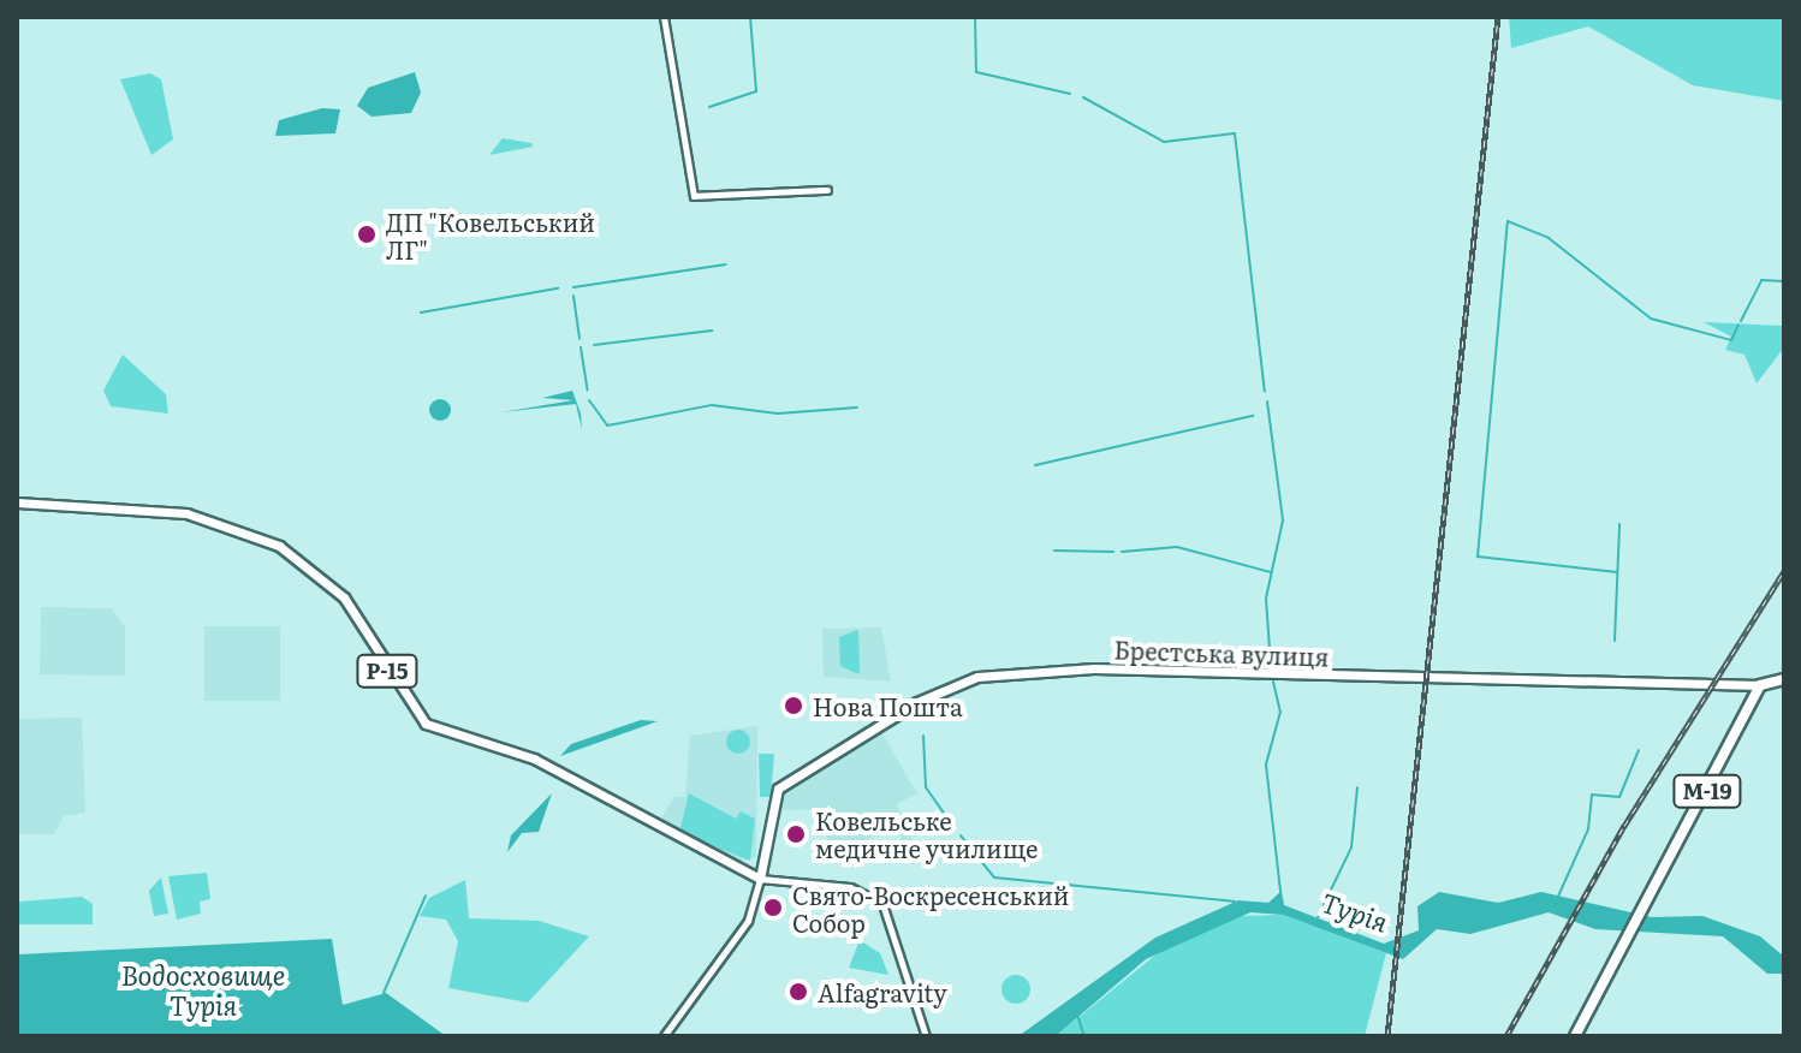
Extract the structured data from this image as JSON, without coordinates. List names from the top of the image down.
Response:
{
  "streets": {
    "highway": ["Брестська вулиця", "М-19"],
    "main road": ["Р-15"]
  },
  "crossings": [
    ["Брестська вулиця", "Р-15"],
    ["Брестська вулиця", "М-19"]
  ],
  "water": ["Турія", "Водосховище Турія"],
  "places": [
    "ДП \"Ковельський ЛГ\"",
    "Нова Пошта",
    "Ковельське медичне училище",
    "Свято-Воскресенський Собор",
    "Alfagravity"
  ]
}
